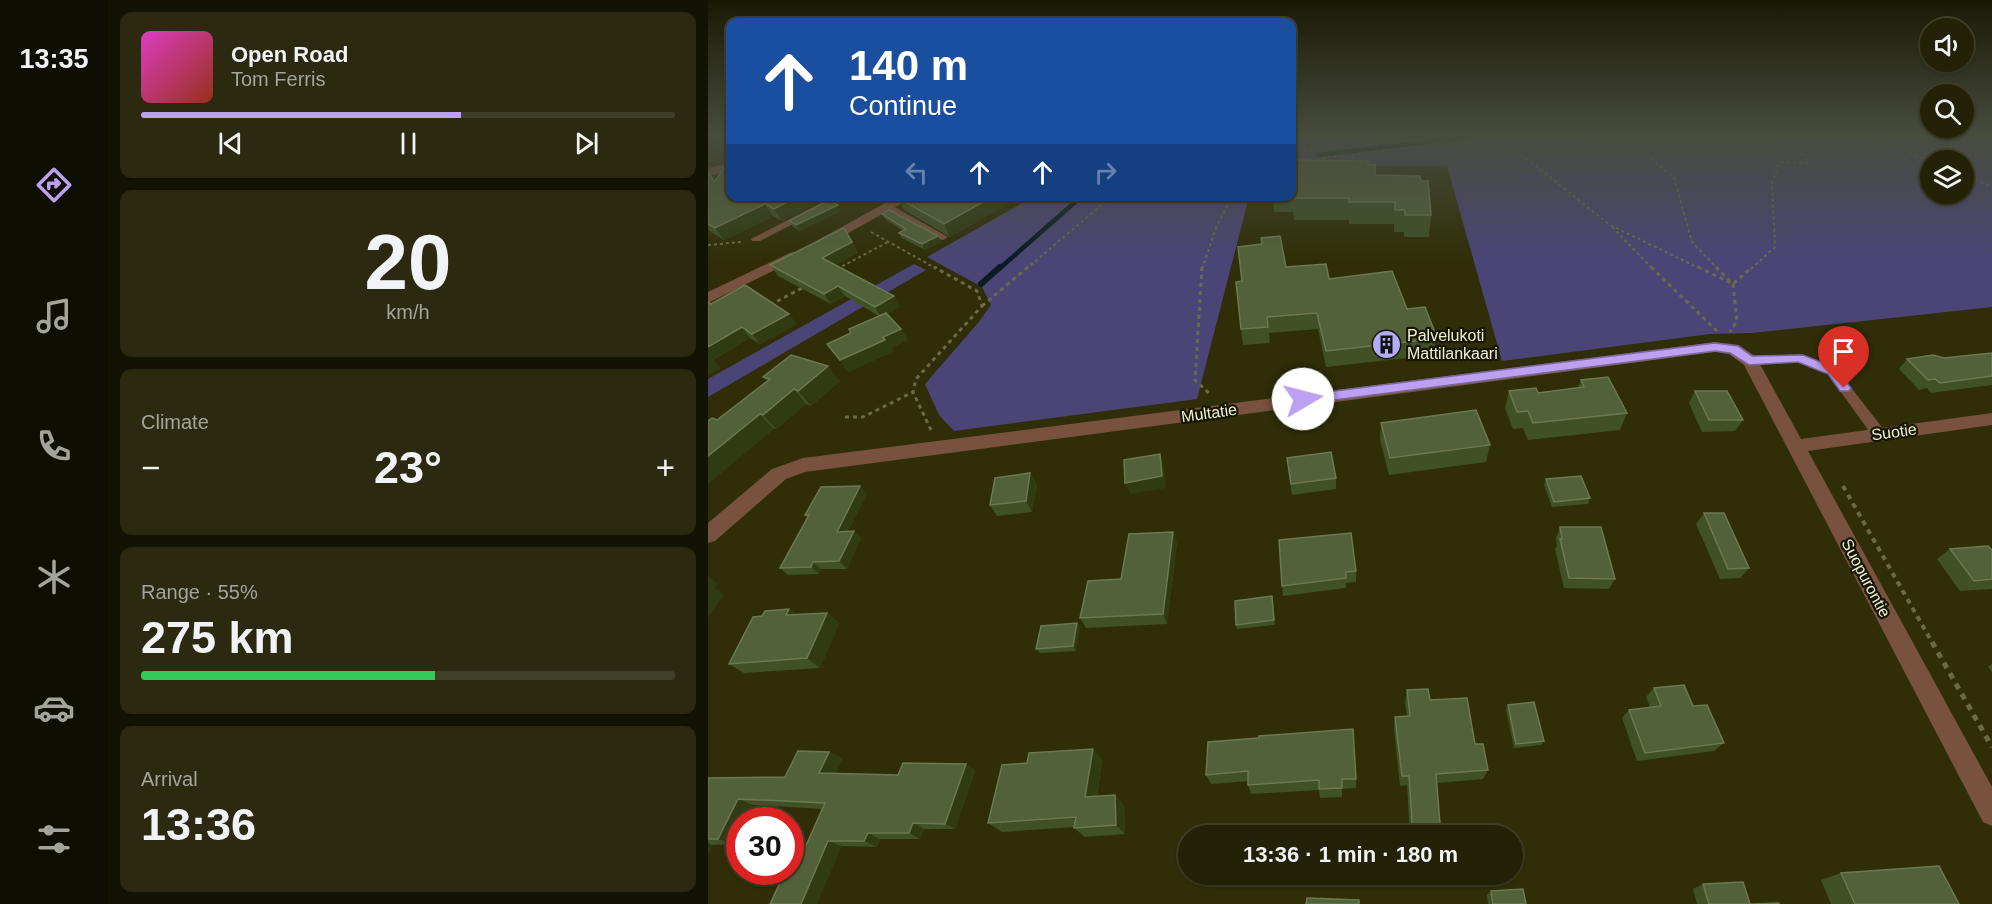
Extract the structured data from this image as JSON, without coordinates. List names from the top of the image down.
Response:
{
  "streets": {
    "street": ["Multatie", "Suotie", "Suopurontie"]
  },
  "crossings": [
    ["Multatie", "Suopurontie"],
    ["Suotie", "Suopurontie"]
  ],
  "places": {
    "building": ["Palvelukoti Mattilankaari"]
  },
  "page": {
    "tabs": "13:35",
    "turn": ["140 m", "Continue"],
    "song": ["Open Road", "Tom Ferris"],
    "tile": [
      ["20", "km/h"],
      "Climate",
      ["Range · 55%", "275 km"],
      ["Arrival", "13:36"]
    ],
    "heat": ["−", "23°", "+"],
    "limit": "30",
    "trip": "13:36 · 1 min · 180 m"
  }
}
